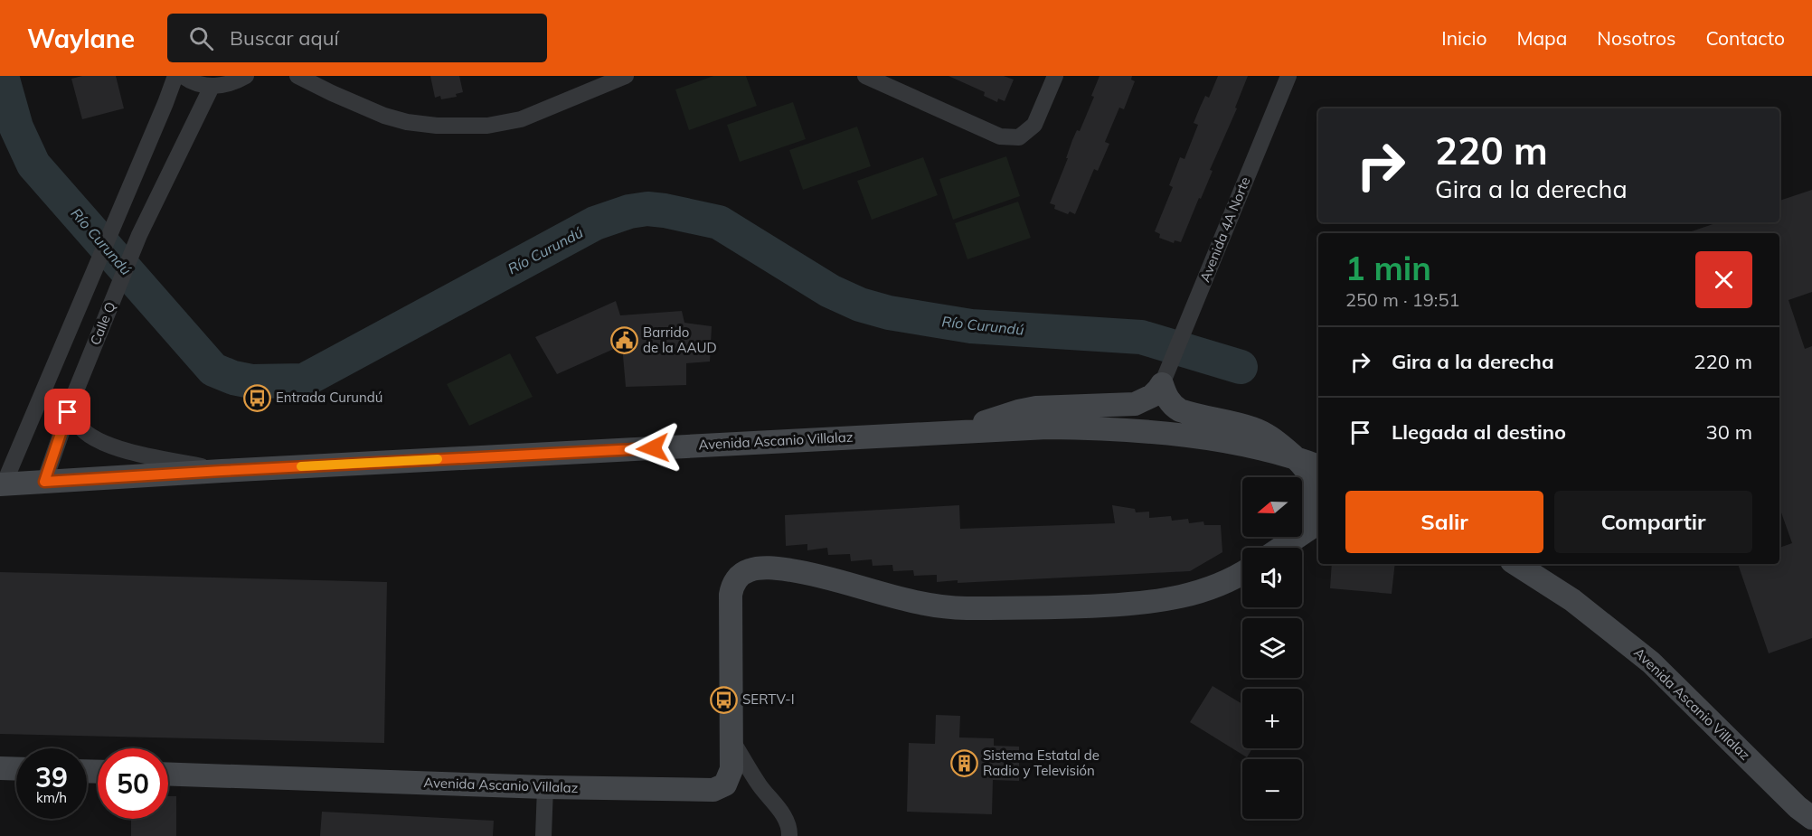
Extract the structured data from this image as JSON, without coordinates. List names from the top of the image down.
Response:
{
  "streets": {
    "main road": ["Avenida Ascanio Villalaz"],
    "street": ["Avenida 4A Norte", "Calle Q"]
  },
  "crossings": [
    ["Calle Q", "Avenida Ascanio Villalaz"]
  ],
  "water": ["Río Curundú"],
  "places": {
    "public building": ["Barrido de la AAUD"],
    "bus stop": ["Entrada Curundú", "SERTV-I"],
    "building": ["Sistema Estatal de Radio y Televisión"]
  },
  "north": "left",
  "page": {
    "header": "Waylane",
    "search": "Buscar aquí",
    "nav": [
      "Inicio",
      "Mapa",
      "Nosotros",
      "Contacto"
    ],
    "turn": ["220 m", "Gira a la derecha"],
    "heading": ["1 min", "250 m · 19:51"],
    "list": [
      {
        "name": "Gira a la derecha",
        "value": "220 m"
      },
      {
        "name": "Llegada al destino",
        "value": "30 m"
      }
    ],
    "map_buttons": ["+", "−"],
    "buttons": ["Salir", "Compartir"],
    "speed": "39 km/h",
    "limit": "50"
  }
}
